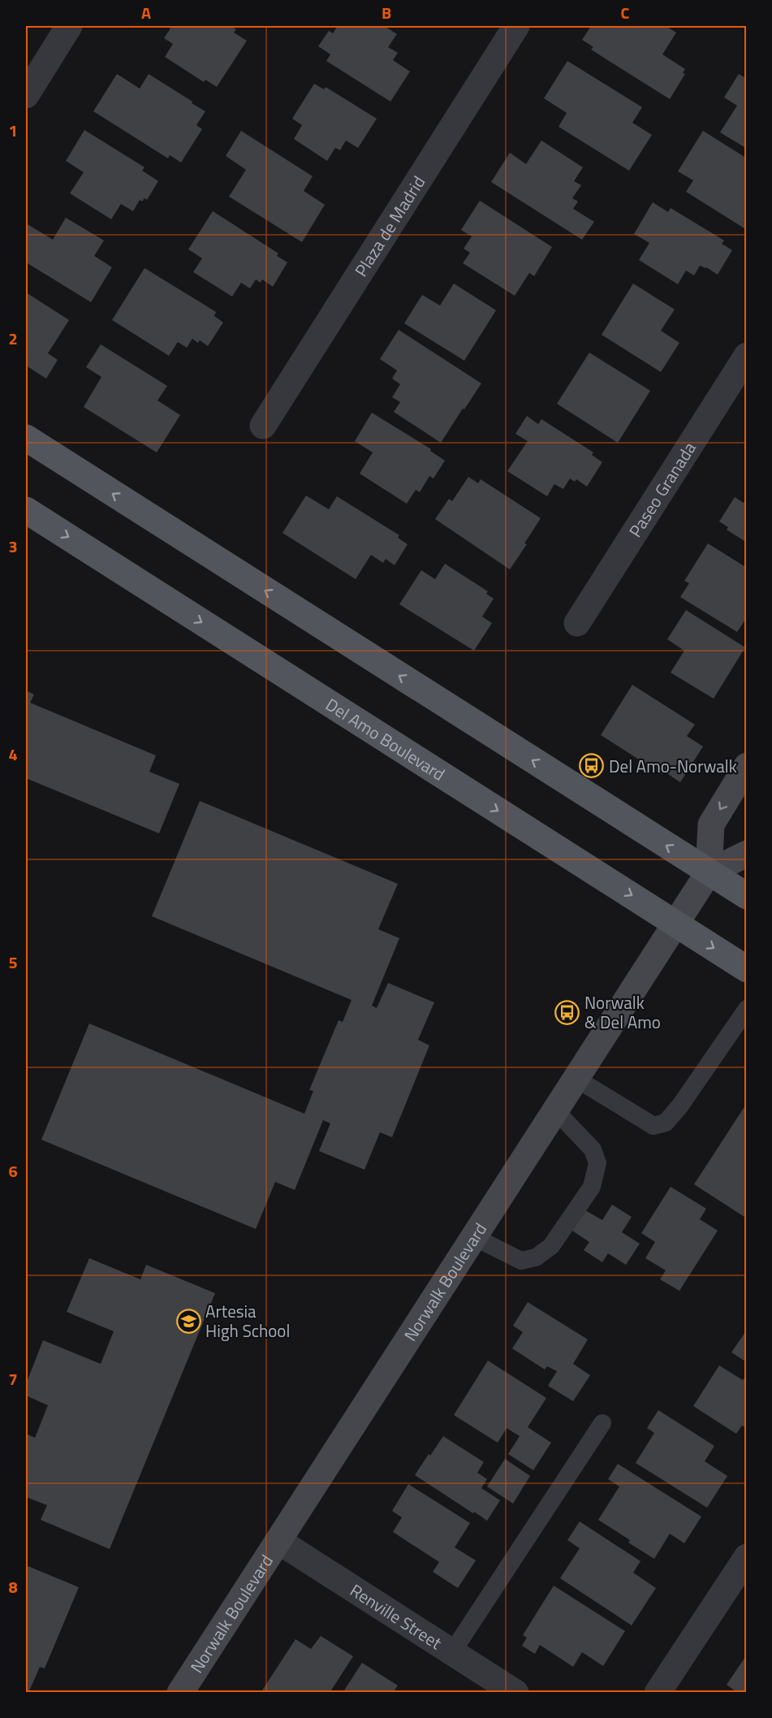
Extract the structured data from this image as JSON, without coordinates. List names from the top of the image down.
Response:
{
  "streets": {
    "main road": ["Del Amo Boulevard", "Norwalk Boulevard"],
    "street": ["Plaza de Madrid", "Paseo Granada", "Renville Street"]
  },
  "crossings": [
    ["Del Amo Boulevard", "Norwalk Boulevard"],
    ["Norwalk Boulevard", "Renville Street"]
  ],
  "places": {
    "bus stop": ["Del Amo-Norwalk", "Norwalk & Del Amo"],
    "school or university": ["Artesia High School"]
  },
  "grid": {
    "columns": ["A", "B", "C"],
    "rows": [
      "1",
      "2",
      "3",
      "4",
      "5",
      "6",
      "7",
      "8"
    ]
  }
}
